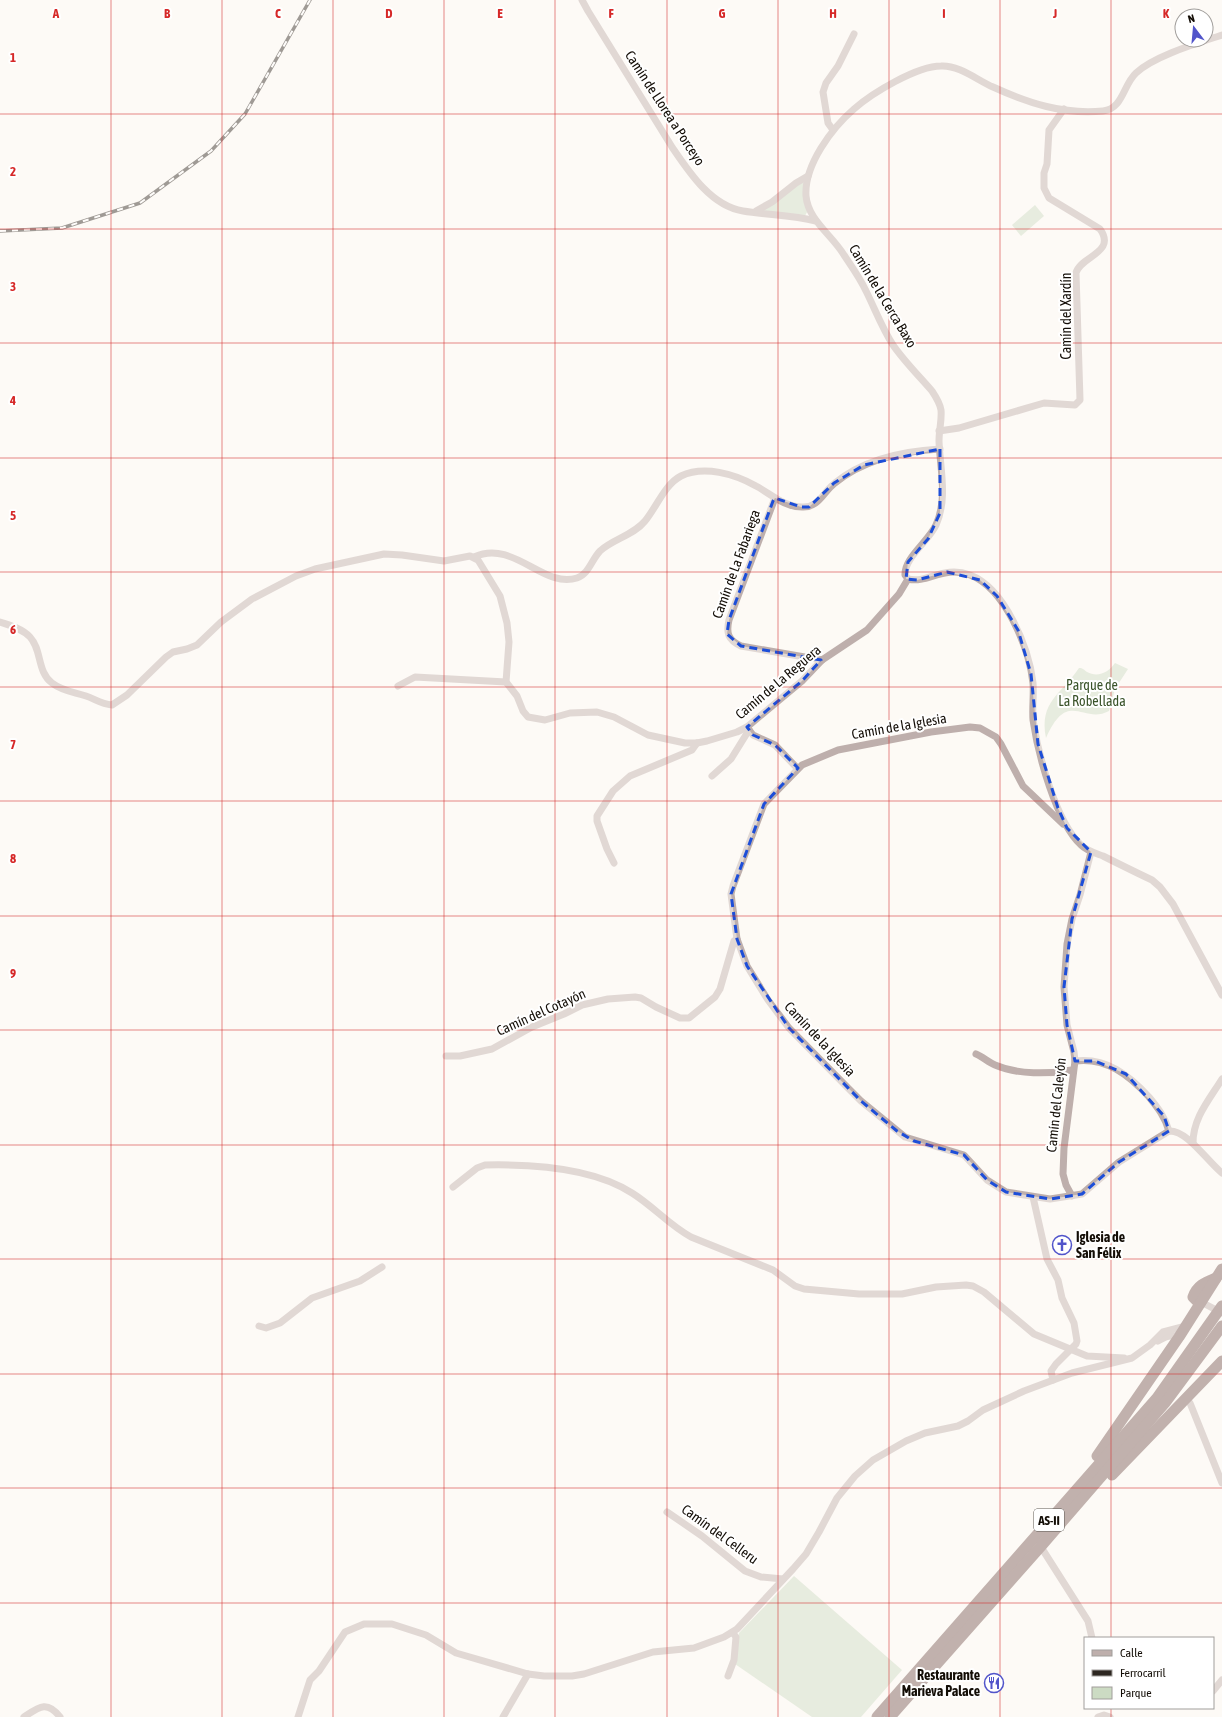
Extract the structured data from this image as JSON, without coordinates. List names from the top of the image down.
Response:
{
  "streets": {
    "highway": ["AS-II"],
    "street": [
      "Camín de Llorea a Porceyo",
      "Camín de la Cerca Baxo",
      "Camín del Xardín",
      "Camín de La Fabariega",
      "Camín de La Reguera",
      "Camín de la Iglesia",
      "Camín del Cotayón",
      "Camín del Caleyón",
      "Camín del Celleru"
    ]
  },
  "crossings": [
    ["Camín de Llorea a Porceyo", "Camín de la Cerca Baxo"],
    ["Camín de la Cerca Baxo", "Camín del Xardín"],
    ["Camín de la Cerca Baxo", "Camín de La Reguera"],
    ["Camín de La Fabariega", "Camín de La Reguera"],
    ["Camín de la Iglesia", "Camín del Cotayón"],
    ["Camín de la Iglesia", "Camín del Caleyón"]
  ],
  "parks": ["Parque de La Robellada"],
  "places": {
    "church": ["Iglesia de San Félix"],
    "restaurant": ["Restaurante Marieva Palace"]
  },
  "legend": ["Calle", "Ferrocarril", "Parque"],
  "north": "top",
  "grid": {
    "columns": [
      "A",
      "B",
      "C",
      "D",
      "E",
      "F",
      "G",
      "H",
      "I",
      "J",
      "K"
    ],
    "rows": [
      "1",
      "2",
      "3",
      "4",
      "5",
      "6",
      "7",
      "8",
      "9"
    ]
  }
}
